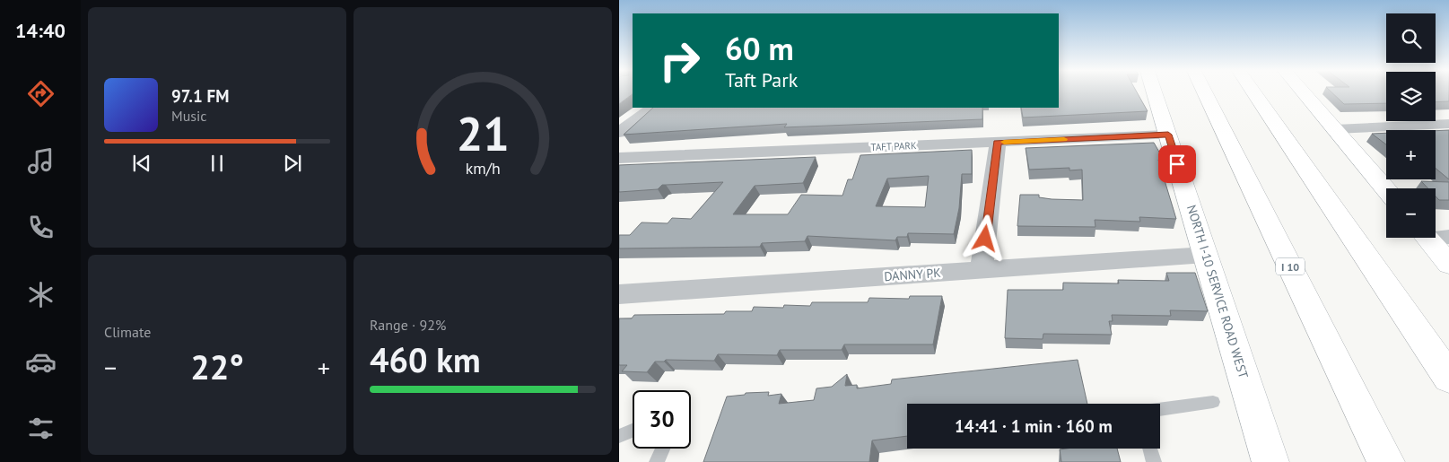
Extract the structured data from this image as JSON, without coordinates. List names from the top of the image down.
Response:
{
  "streets": {
    "main road": ["I 10", "NORTH I-10 SERVICE ROAD WEST"],
    "street": ["TAFT PARK", "DANNY PK"]
  },
  "crossings": [
    ["TAFT PARK", "NORTH I-10 SERVICE ROAD WEST"],
    ["DANNY PK", "NORTH I-10 SERVICE ROAD WEST"]
  ],
  "page": {
    "tabs": "14:40",
    "map_buttons": ["+", "−"],
    "turn": ["60 m", "Taft Park"],
    "song": ["97.1 FM", "Music"],
    "tile": [
      "Climate",
      ["Range · 92%", "460 km"]
    ],
    "heat": ["−", "22°", "+"],
    "limit": "30",
    "trip": "14:41 · 1 min · 160 m",
    "gauge": ["21", "km/h"]
  }
}
